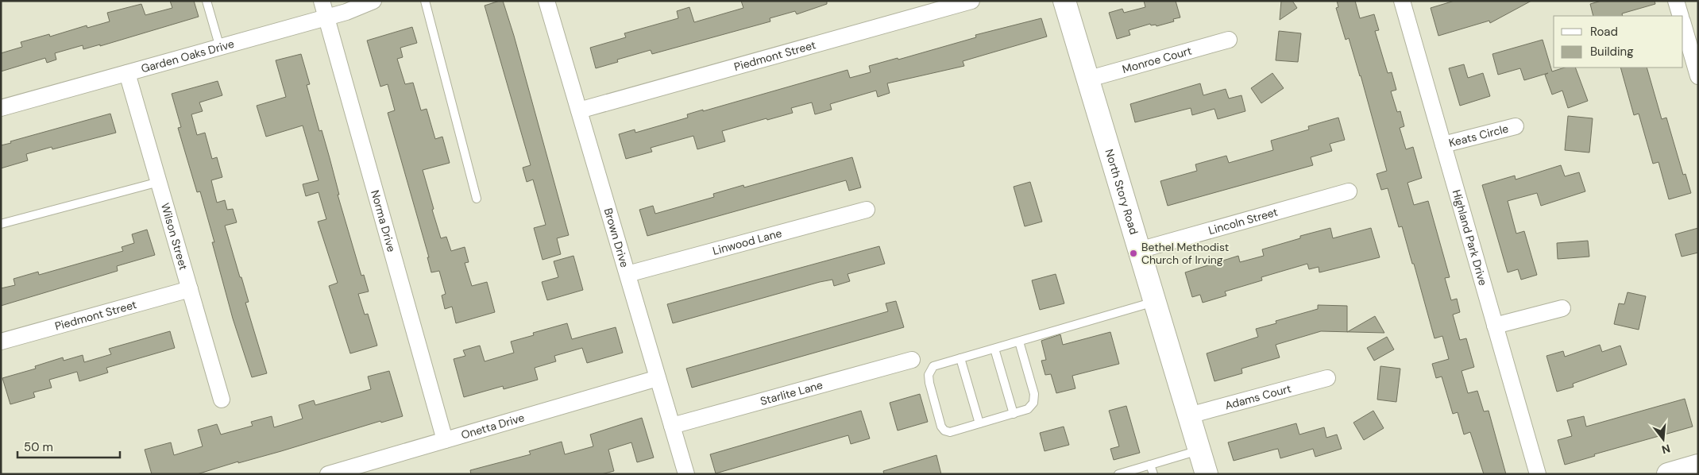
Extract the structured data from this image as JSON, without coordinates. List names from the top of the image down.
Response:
{
  "streets": {
    "main road": ["North Story Road"],
    "street": [
      "Piedmont Street",
      "Garden Oaks Drive",
      "Monroe Court",
      "Keats Circle",
      "Norma Drive",
      "Lincoln Street",
      "Wilson Street",
      "Brown Drive",
      "Highland Park Drive",
      "Linwood Lane",
      "Starlite Lane",
      "Adams Court",
      "Onetta Drive"
    ]
  },
  "crossings": [
    ["Piedmont Street", "Wilson Street"],
    ["Piedmont Street", "Brown Drive"],
    ["Garden Oaks Drive", "Norma Drive"],
    ["Garden Oaks Drive", "Wilson Street"],
    ["Monroe Court", "North Story Road"],
    ["Keats Circle", "Highland Park Drive"],
    ["North Story Road", "Lincoln Street"],
    ["North Story Road", "Adams Court"],
    ["Norma Drive", "Onetta Drive"],
    ["Brown Drive", "Linwood Lane"],
    ["Brown Drive", "Starlite Lane"],
    ["Brown Drive", "Onetta Drive"]
  ],
  "places": ["Bethel Methodist Church of Irving"],
  "legend": ["Road", "Building"],
  "scale_bar": "50 m",
  "north": "bottom"
}
